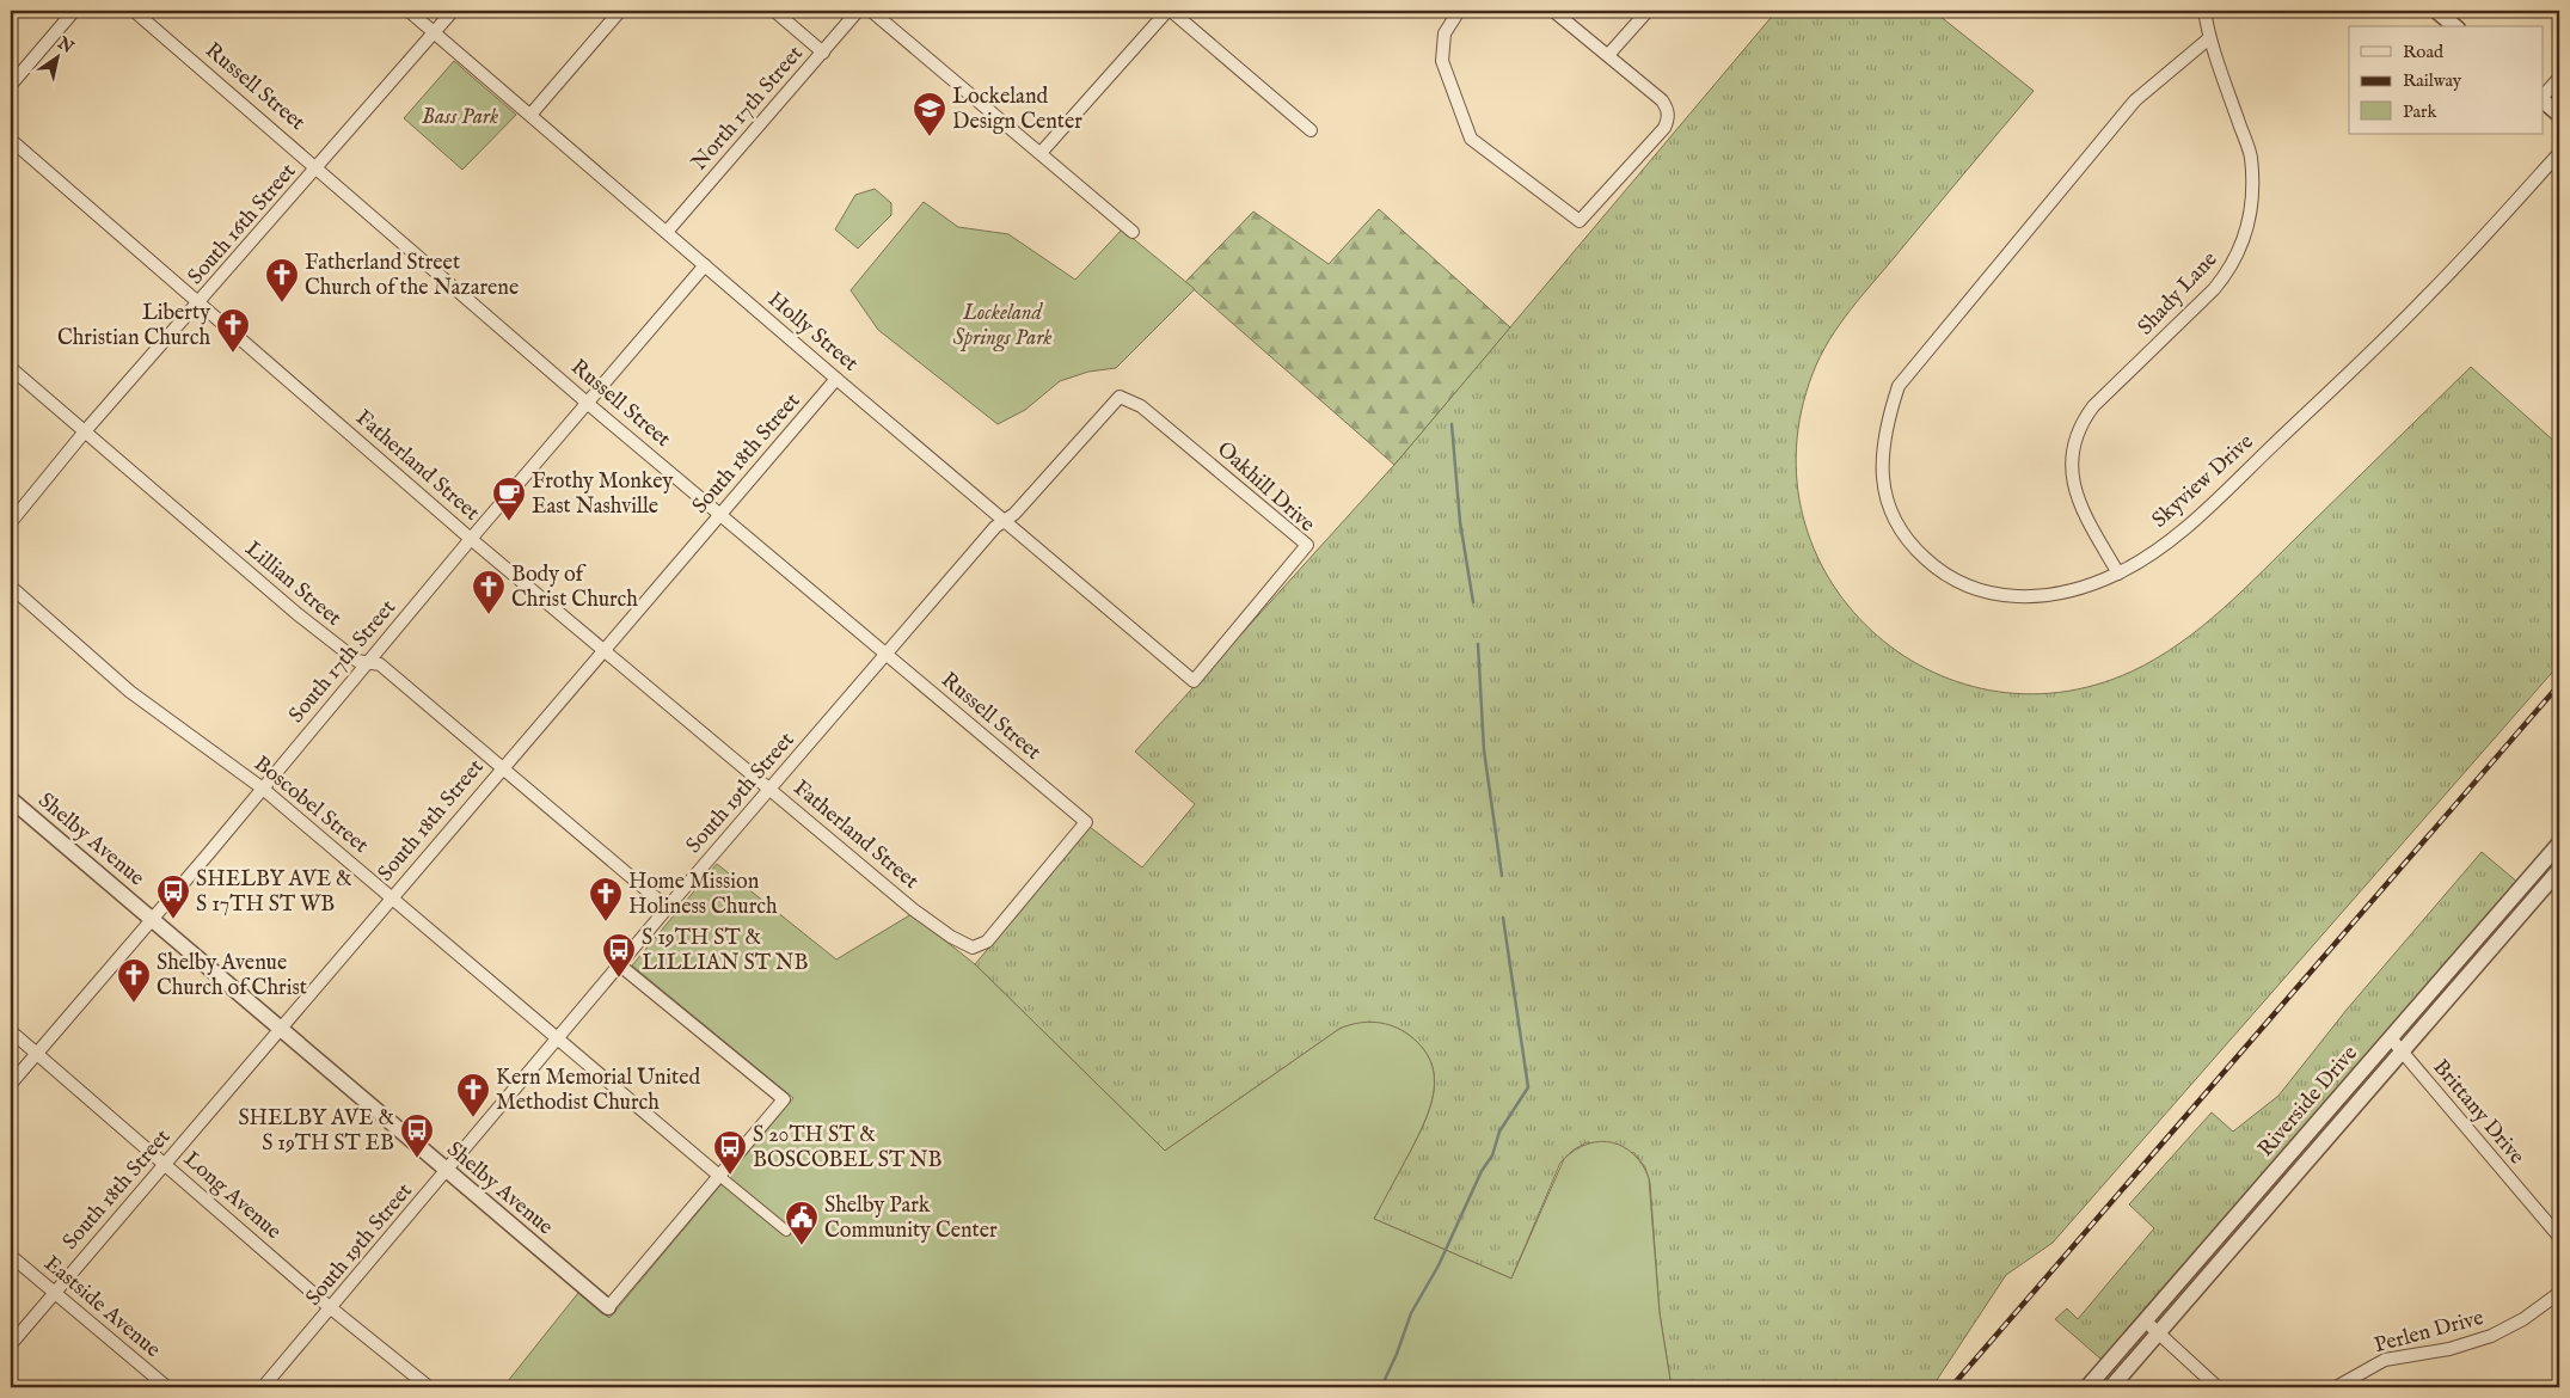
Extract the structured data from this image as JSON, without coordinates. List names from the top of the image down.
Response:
{
  "streets": {
    "street": [
      "Russell Street",
      "North 17th Street",
      "South 16th Street",
      "Shady Lane",
      "Holly Street",
      "South 18th Street",
      "Fatherland Street",
      "Skyview Drive",
      "Oakhill Drive",
      "Lillian Street",
      "South 17th Street",
      "South 19th Street",
      "Boscobel Street",
      "Shelby Avenue",
      "Riverside Drive",
      "Brittany Drive",
      "Long Avenue",
      "Eastside Avenue",
      "Perlen Drive"
    ]
  },
  "crossings": [
    ["Russell Street", "South 16th Street"],
    ["Russell Street", "South 18th Street"],
    ["Russell Street", "Fatherland Street"],
    ["Russell Street", "South 17th Street"],
    ["Russell Street", "South 19th Street"],
    ["North 17th Street", "Holly Street"],
    ["South 16th Street", "Holly Street"],
    ["South 16th Street", "Fatherland Street"],
    ["South 16th Street", "Lillian Street"],
    ["Shady Lane", "Skyview Drive"],
    ["Holly Street", "South 18th Street"],
    ["Holly Street", "Oakhill Drive"],
    ["Holly Street", "South 17th Street"],
    ["Holly Street", "South 19th Street"],
    ["South 18th Street", "Fatherland Street"],
    ["South 18th Street", "Lillian Street"],
    ["South 18th Street", "Boscobel Street"],
    ["South 18th Street", "Shelby Avenue"],
    ["South 18th Street", "Long Avenue"],
    ["South 18th Street", "Eastside Avenue"],
    ["Fatherland Street", "South 17th Street"],
    ["Fatherland Street", "South 19th Street"],
    ["Oakhill Drive", "South 19th Street"],
    ["Lillian Street", "South 17th Street"],
    ["Lillian Street", "South 19th Street"],
    ["South 17th Street", "Boscobel Street"],
    ["South 17th Street", "Shelby Avenue"],
    ["South 17th Street", "Long Avenue"],
    ["South 19th Street", "Boscobel Street"],
    ["South 19th Street", "Shelby Avenue"],
    ["South 19th Street", "Long Avenue"],
    ["Riverside Drive", "Brittany Drive"]
  ],
  "parks": ["Bass Park", "Lockeland Springs Park"],
  "places": {
    "school or university": ["Lockeland Design Center"],
    "church": [
      "Fatherland Street Church of the Nazarene",
      "Liberty Christian Church",
      "Body of Christ Church",
      "Home Mission Holiness Church",
      "Shelby Avenue Church of Christ",
      "Kern Memorial United Methodist Church"
    ],
    "cafe": ["Frothy Monkey East Nashville"],
    "bus stop": [
      "SHELBY AVE & S 17TH ST WB",
      "S 19TH ST & LILLIAN ST NB",
      "SHELBY AVE & S 19TH ST EB",
      "S 20TH ST & BOSCOBEL ST NB"
    ],
    "public building": ["Shelby Park Community Center"]
  },
  "legend": ["Road", "Railway", "Park"],
  "north": "top right"
}
